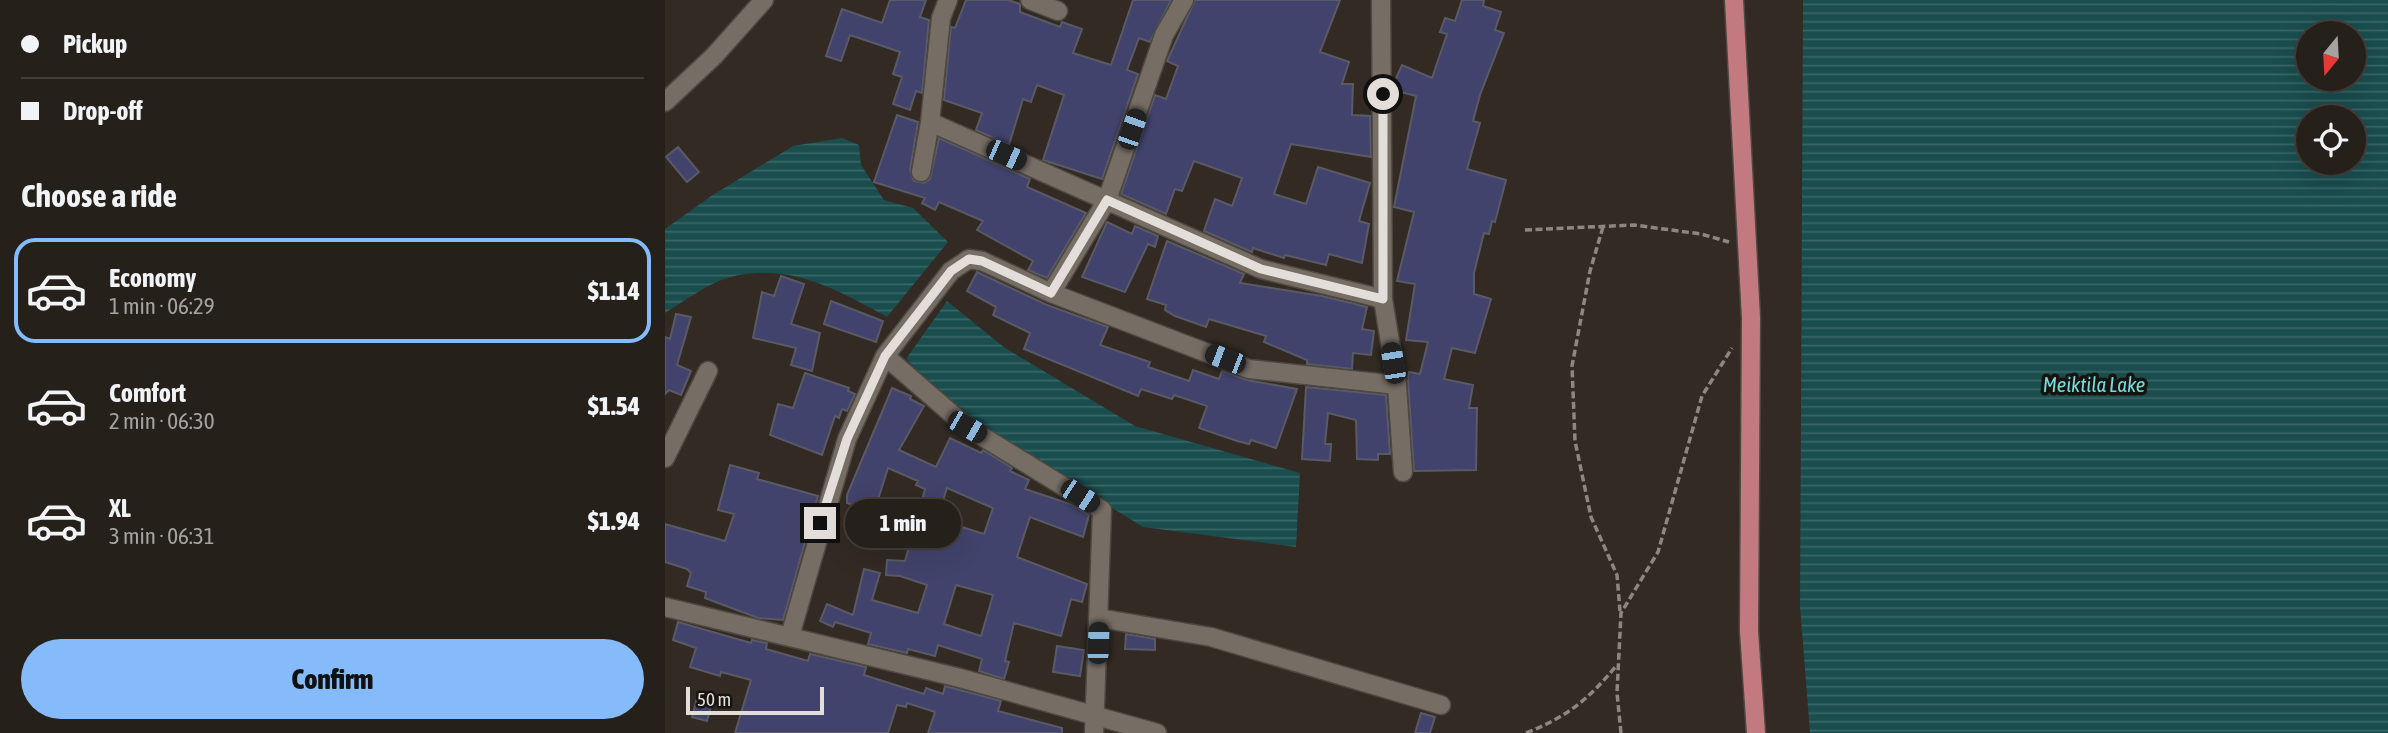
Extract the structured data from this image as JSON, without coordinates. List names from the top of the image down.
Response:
{
  "water": ["Meiktila Lake"],
  "scale_bar": "50 m",
  "north": "bottom",
  "page": {
    "banner": ["Pickup", "Drop-off"],
    "heading": "Choose a ride",
    "list": [
      {
        "name": "Economy",
        "note": "1 min · 06:29",
        "value": "$1.14"
      },
      {
        "name": "Comfort",
        "note": "2 min · 06:30",
        "value": "$1.54"
      },
      {
        "name": "XL",
        "note": "3 min · 06:31",
        "value": "$1.94"
      }
    ],
    "bubble": "1 min",
    "buttons": "Confirm",
    "scale": "50 m"
  }
}
